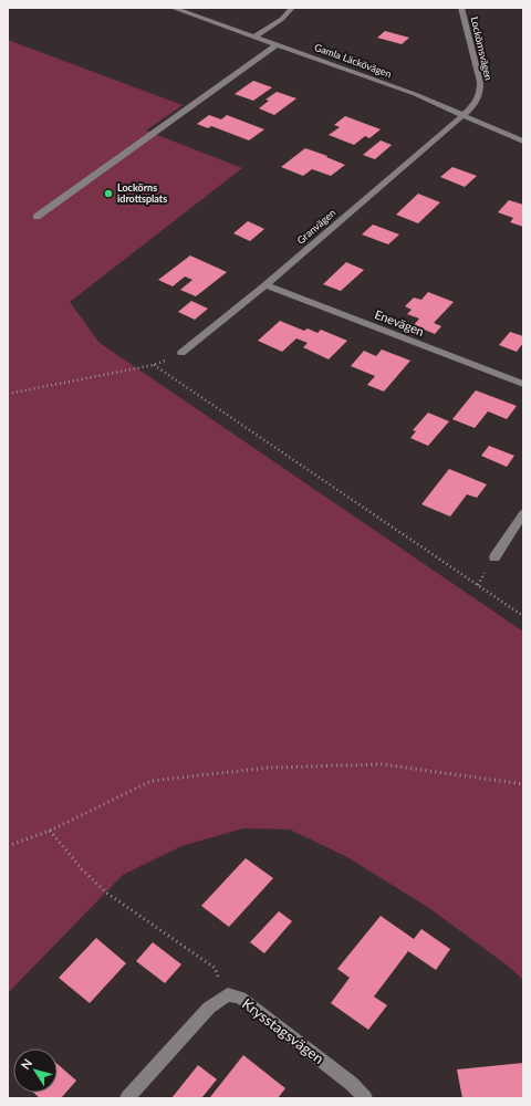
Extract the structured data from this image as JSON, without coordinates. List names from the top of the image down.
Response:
{
  "streets": {
    "street": [
      "Lockörnsvägen",
      "Gamla Läckövägen",
      "Granvägen",
      "Enevägen",
      "Krysstagsvägen"
    ]
  },
  "crossings": [
    ["Lockörnsvägen", "Gamla Läckövägen"],
    ["Lockörnsvägen", "Granvägen"],
    ["Gamla Läckövägen", "Granvägen"],
    ["Granvägen", "Enevägen"]
  ],
  "places": ["Lockörns idrottsplats"],
  "north": "top left"
}
